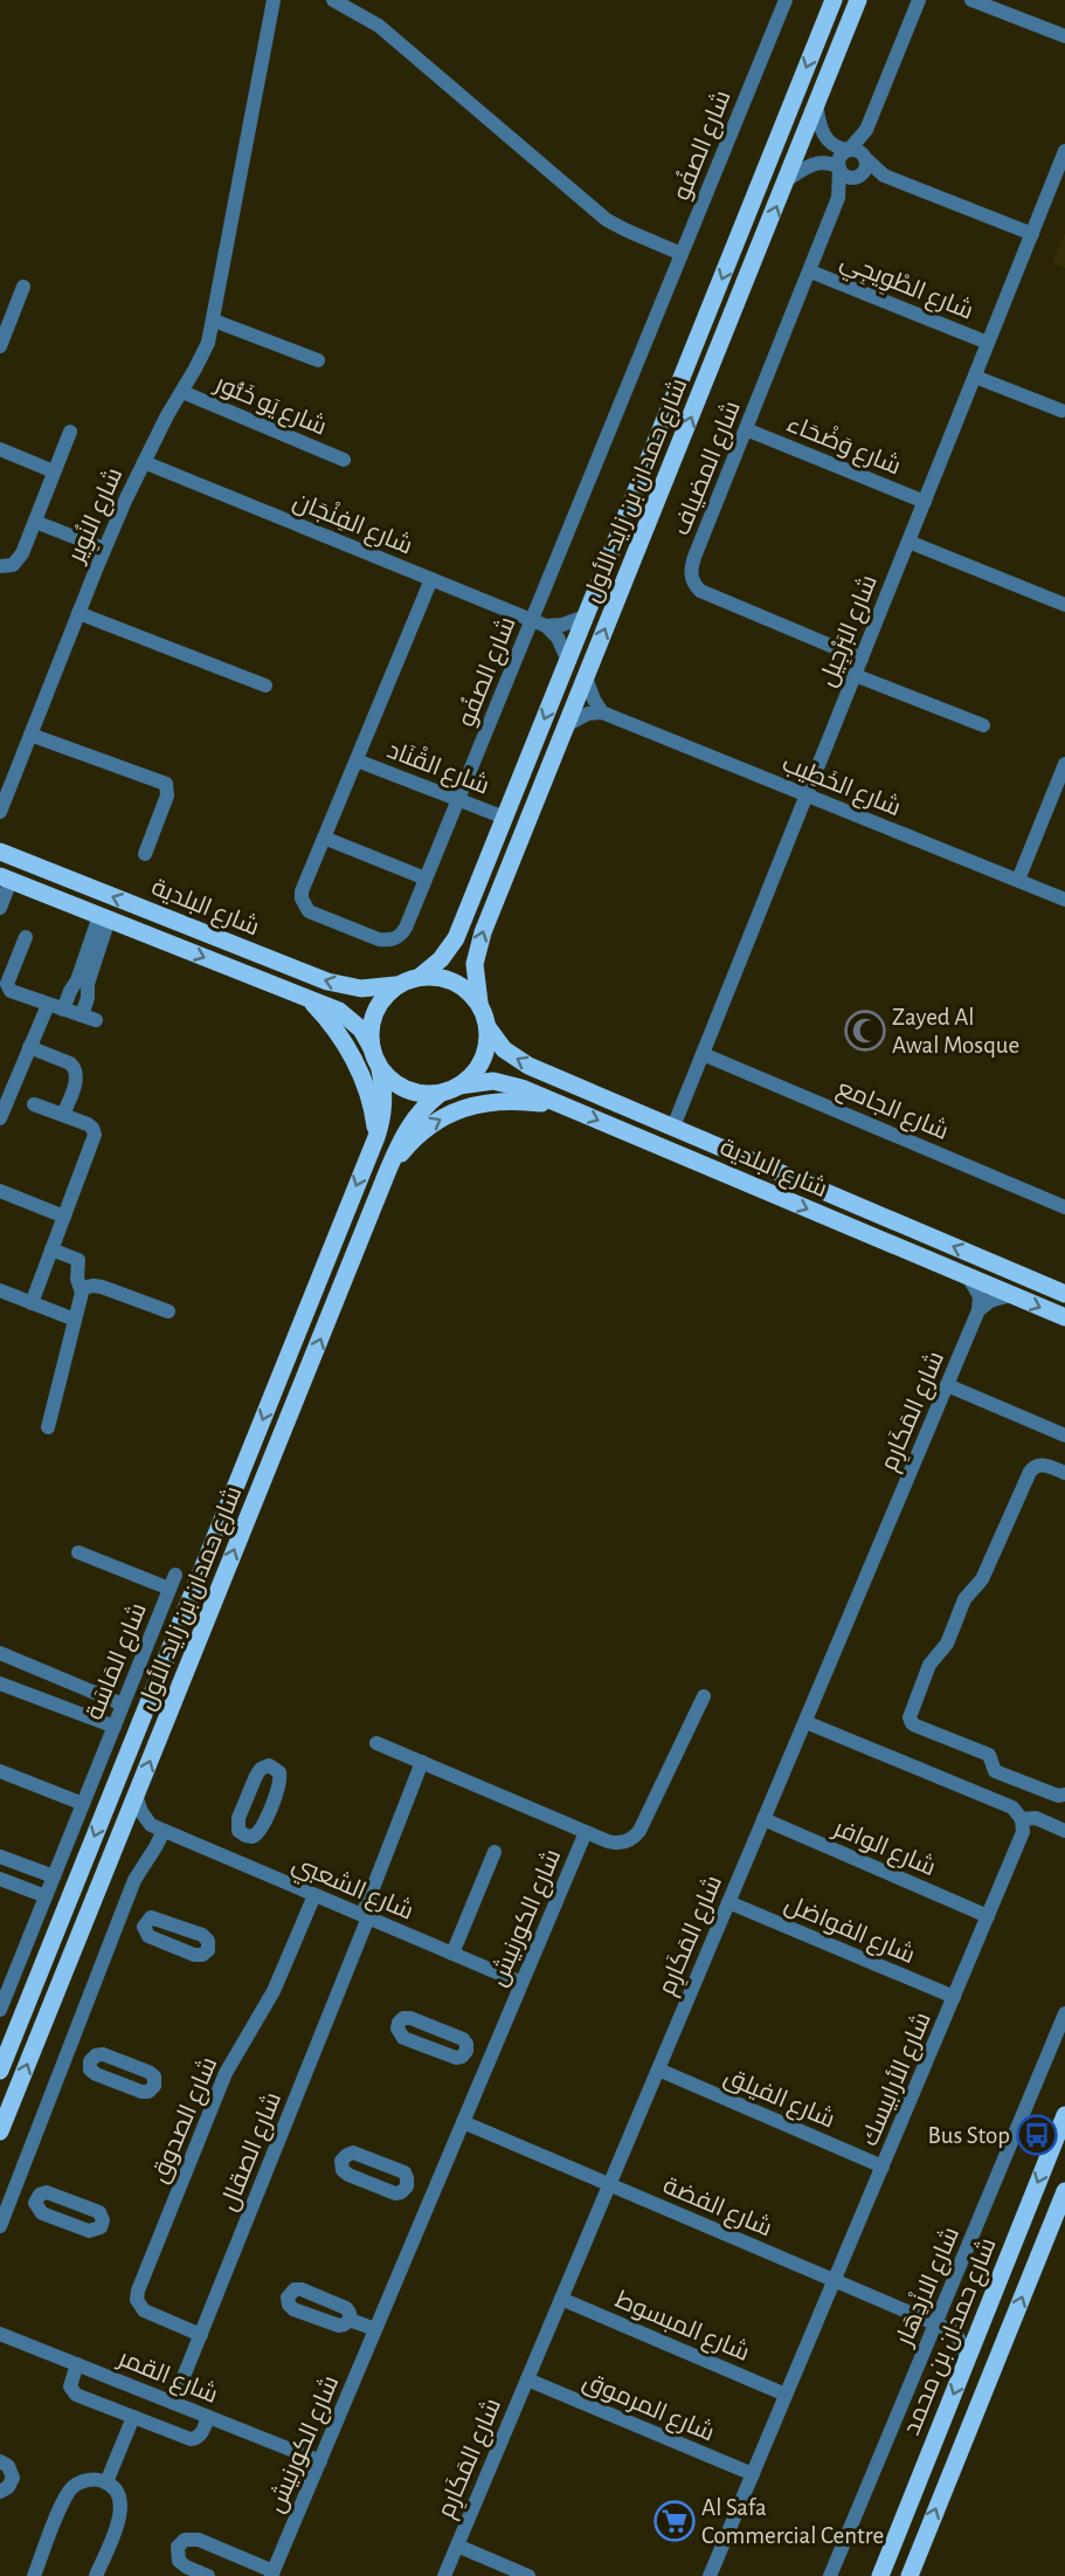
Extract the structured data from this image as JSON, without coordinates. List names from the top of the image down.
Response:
{
  "streets": {
    "main road": ["شارع حمدان بن زايد الأول", "شارع البلدية", "شارع حمدان بن محمد"],
    "street": [
      "شارع الصفُو",
      "شارع الطْوِيجِي",
      "شارع يَو خَنُّور",
      "شارع وَضْحَاء",
      "شارع المضياف",
      "شارع النُوِير",
      "شارع الفِنْجَان",
      "شارع البَرْجِيل",
      "شارع القْنَاد",
      "شارع الخَطِيب",
      "شارع الجامع",
      "شارع المَكَارِم",
      "شارع المَاسَة",
      "شارع الوافر",
      "شارع الشعبي",
      "شارع الكورنيش",
      "شارع الفواضل",
      "شارع الأرابيسك",
      "شارع الفيلق",
      "شارع الصدوق",
      "شارع الصقال",
      "شارع الفضة",
      "شارع الازْدِهَار",
      "شارع المبسوط",
      "شارع القمر",
      "شارع المرموق"
    ]
  },
  "crossings": [
    ["شارع الصفُو", "شارع الفِنْجَان"],
    ["شارع الصفُو", "شارع القْنَاد"],
    ["شارع الطْوِيجِي", "شارع المضياف"],
    ["شارع الطْوِيجِي", "شارع البَرْجِيل"],
    ["شارع يَو خَنُّور", "شارع النُوِير"],
    ["شارع وَضْحَاء", "شارع المضياف"],
    ["شارع وَضْحَاء", "شارع البَرْجِيل"],
    ["شارع المضياف", "شارع البَرْجِيل"],
    ["شارع حمدان بن زايد الأول", "شارع القْنَاد"],
    ["شارع حمدان بن زايد الأول", "شارع البلدية"],
    ["شارع حمدان بن زايد الأول", "شارع المَاسَة"],
    ["شارع النُوِير", "شارع الفِنْجَان"],
    ["شارع البَرْجِيل", "شارع الخَطِيب"],
    ["شارع البَرْجِيل", "شارع البلدية"],
    ["شارع البَرْجِيل", "شارع الجامع"],
    ["شارع المَكَارِم", "شارع الوافر"],
    ["شارع المَكَارِم", "شارع الفواضل"],
    ["شارع المَكَارِم", "شارع الفيلق"],
    ["شارع المَكَارِم", "شارع الفضة"],
    ["شارع المَكَارِم", "شارع المبسوط"],
    ["شارع المَكَارِم", "شارع المرموق"],
    ["شارع الوافر", "شارع الأرابيسك"],
    ["شارع الشعبي", "شارع الكورنيش"],
    ["شارع الشعبي", "شارع الصدوق"],
    ["شارع الشعبي", "شارع الصقال"],
    ["شارع الكورنيش", "شارع الفضة"],
    ["شارع الكورنيش", "شارع القمر"],
    ["شارع الفواضل", "شارع الأرابيسك"],
    ["شارع الأرابيسك", "شارع الفيلق"],
    ["شارع الأرابيسك", "شارع الفضة"],
    ["شارع الأرابيسك", "شارع المبسوط"],
    ["شارع الأرابيسك", "شارع المرموق"],
    ["شارع الصدوق", "شارع الصقال"],
    ["شارع الصقال", "شارع القمر"],
    ["شارع الفضة", "شارع الازْدِهَار"]
  ],
  "places": {
    "mosque": ["Zayed Al Awal Mosque"],
    "bus stop": ["Bus Stop"],
    "supermarket": ["Al Safa Commercial Centre"]
  }
}
